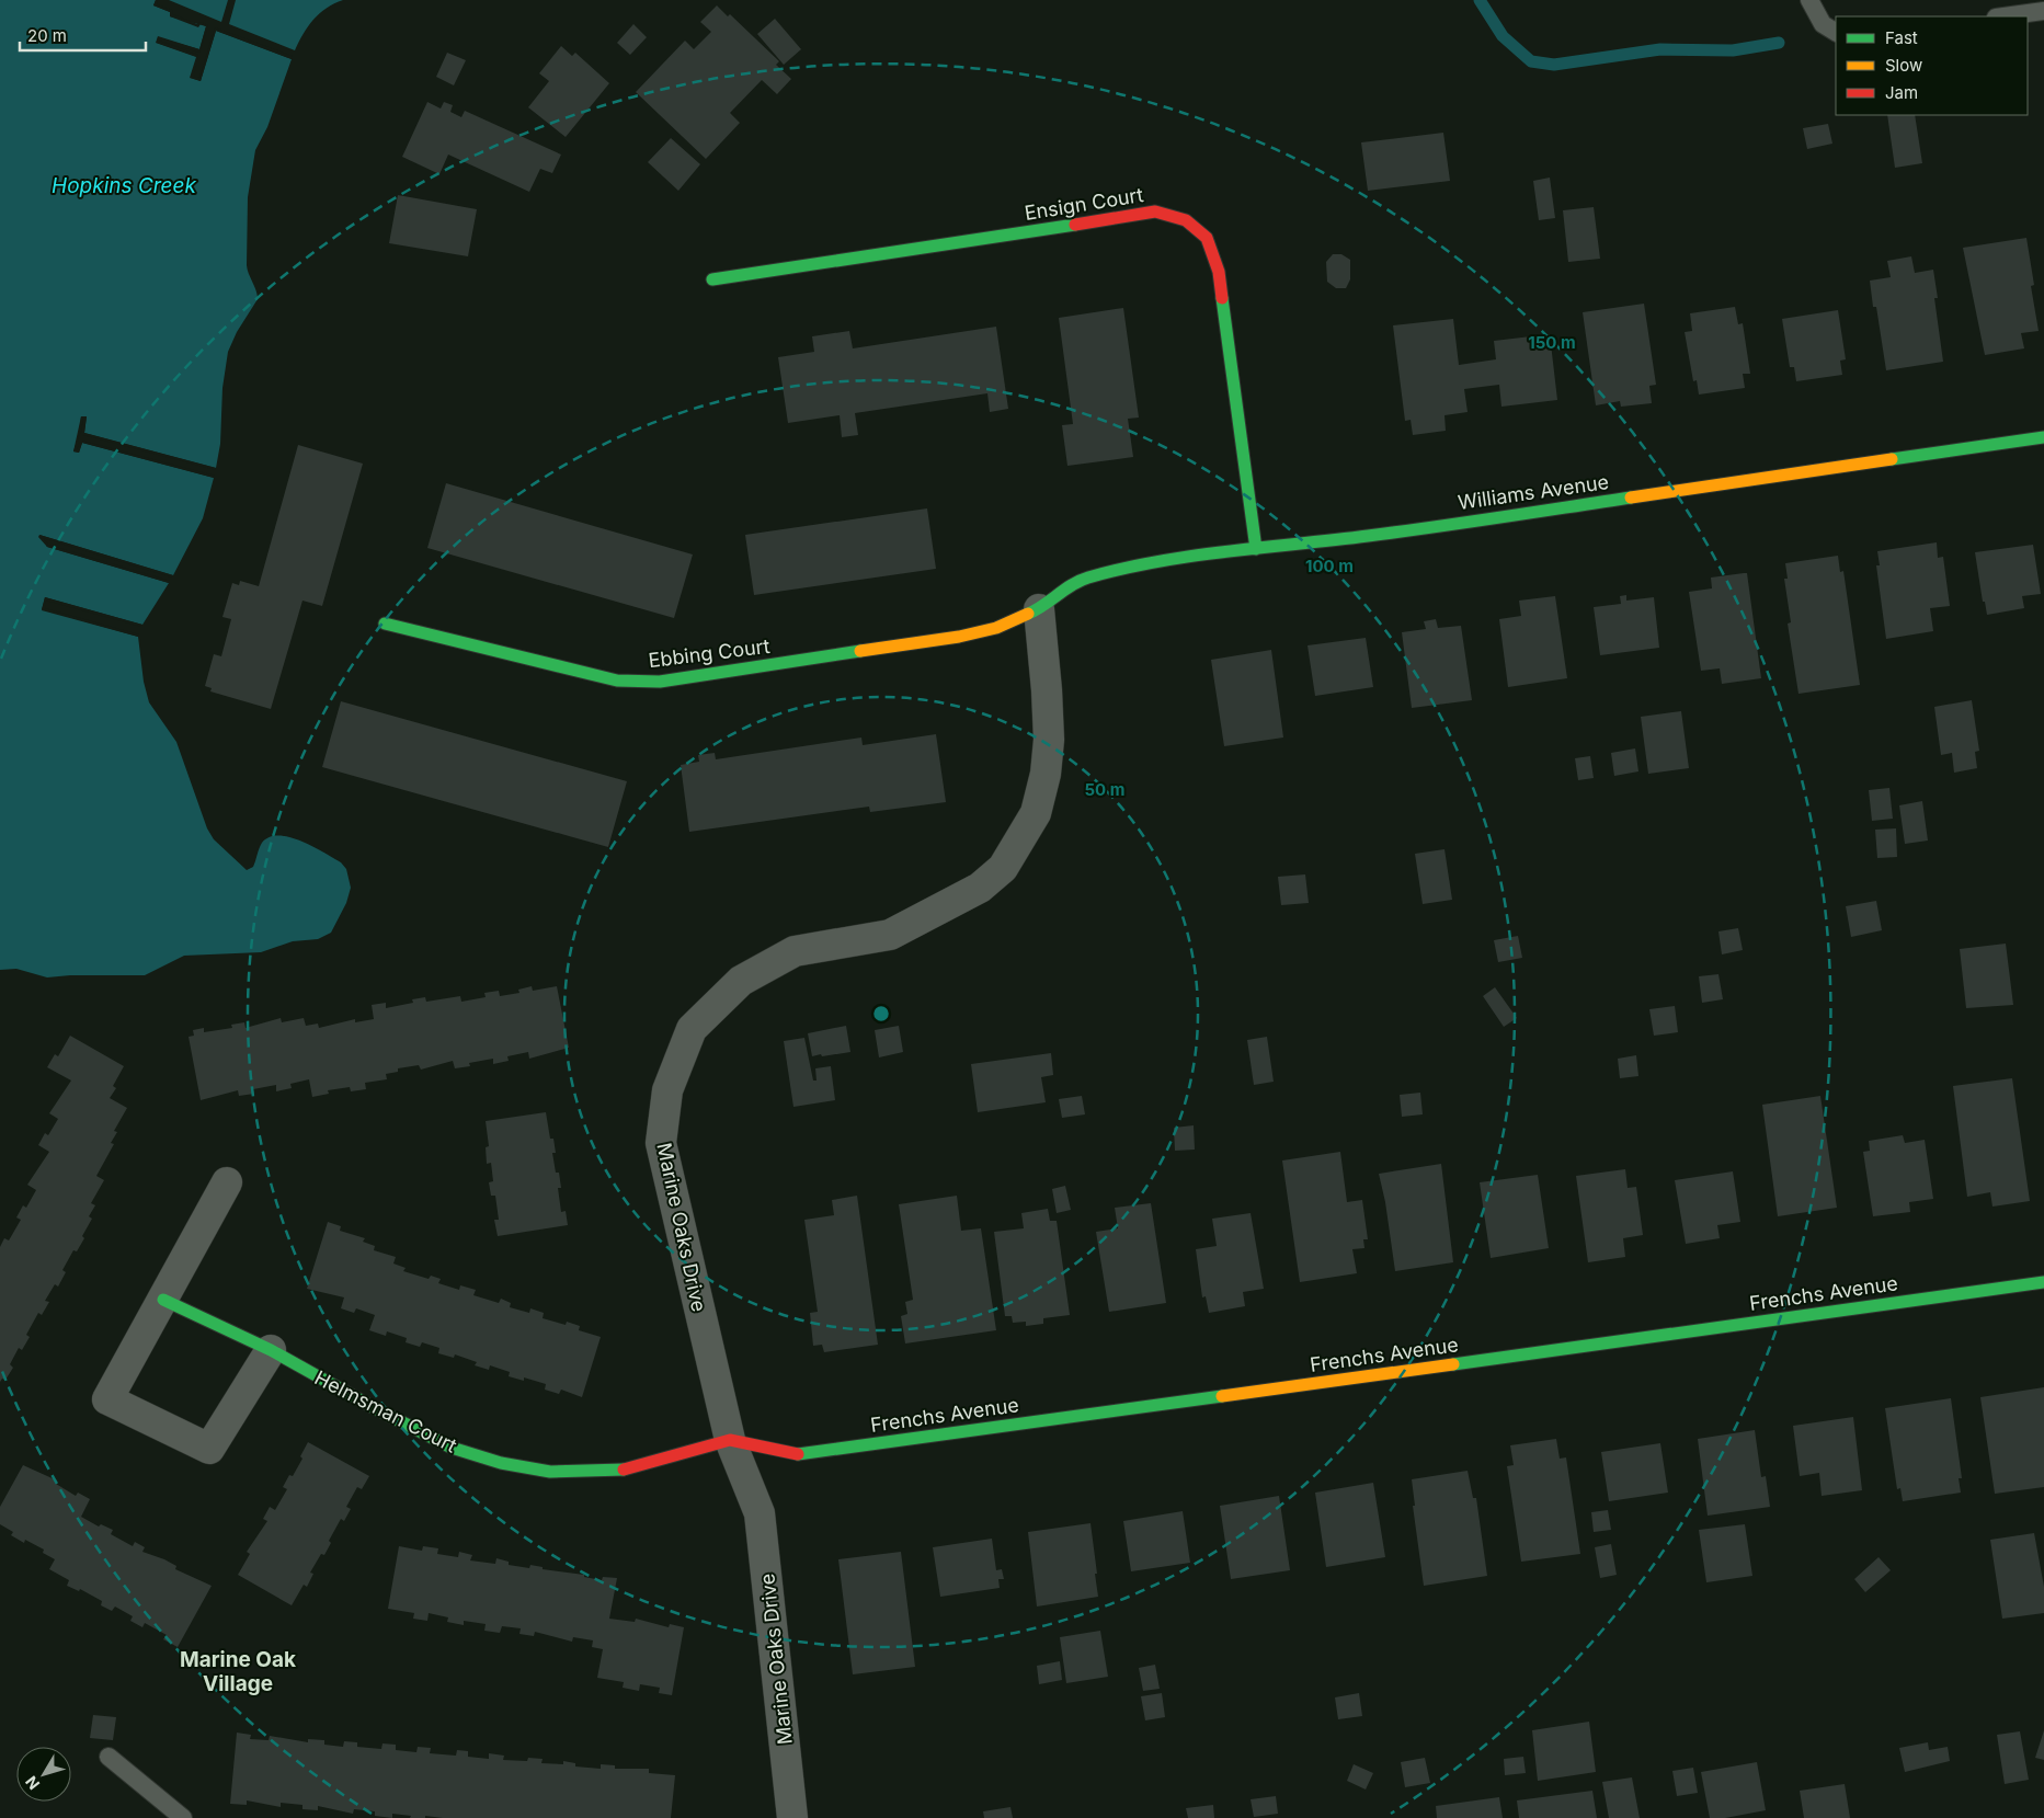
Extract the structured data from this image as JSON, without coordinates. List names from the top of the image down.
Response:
{
  "streets": {
    "street": [
      "Ensign Court",
      "Williams Avenue",
      "Ebbing Court",
      "Marine Oaks Drive",
      "Frenchs Avenue",
      "Helmsman Court"
    ]
  },
  "crossings": [
    ["Ensign Court", "Williams Avenue"],
    ["Williams Avenue", "Ebbing Court"],
    ["Williams Avenue", "Marine Oaks Drive"],
    ["Ebbing Court", "Marine Oaks Drive"],
    ["Marine Oaks Drive", "Frenchs Avenue"],
    ["Marine Oaks Drive", "Helmsman Court"],
    ["Frenchs Avenue", "Helmsman Court"]
  ],
  "districts": ["Marine Oak Village"],
  "water": ["Hopkins Creek"],
  "legend": ["Fast", "Slow", "Jam"],
  "scale_bar": "20 m",
  "north": "bottom left",
  "rings": ["150 m", "100 m", "50 m"]
}
